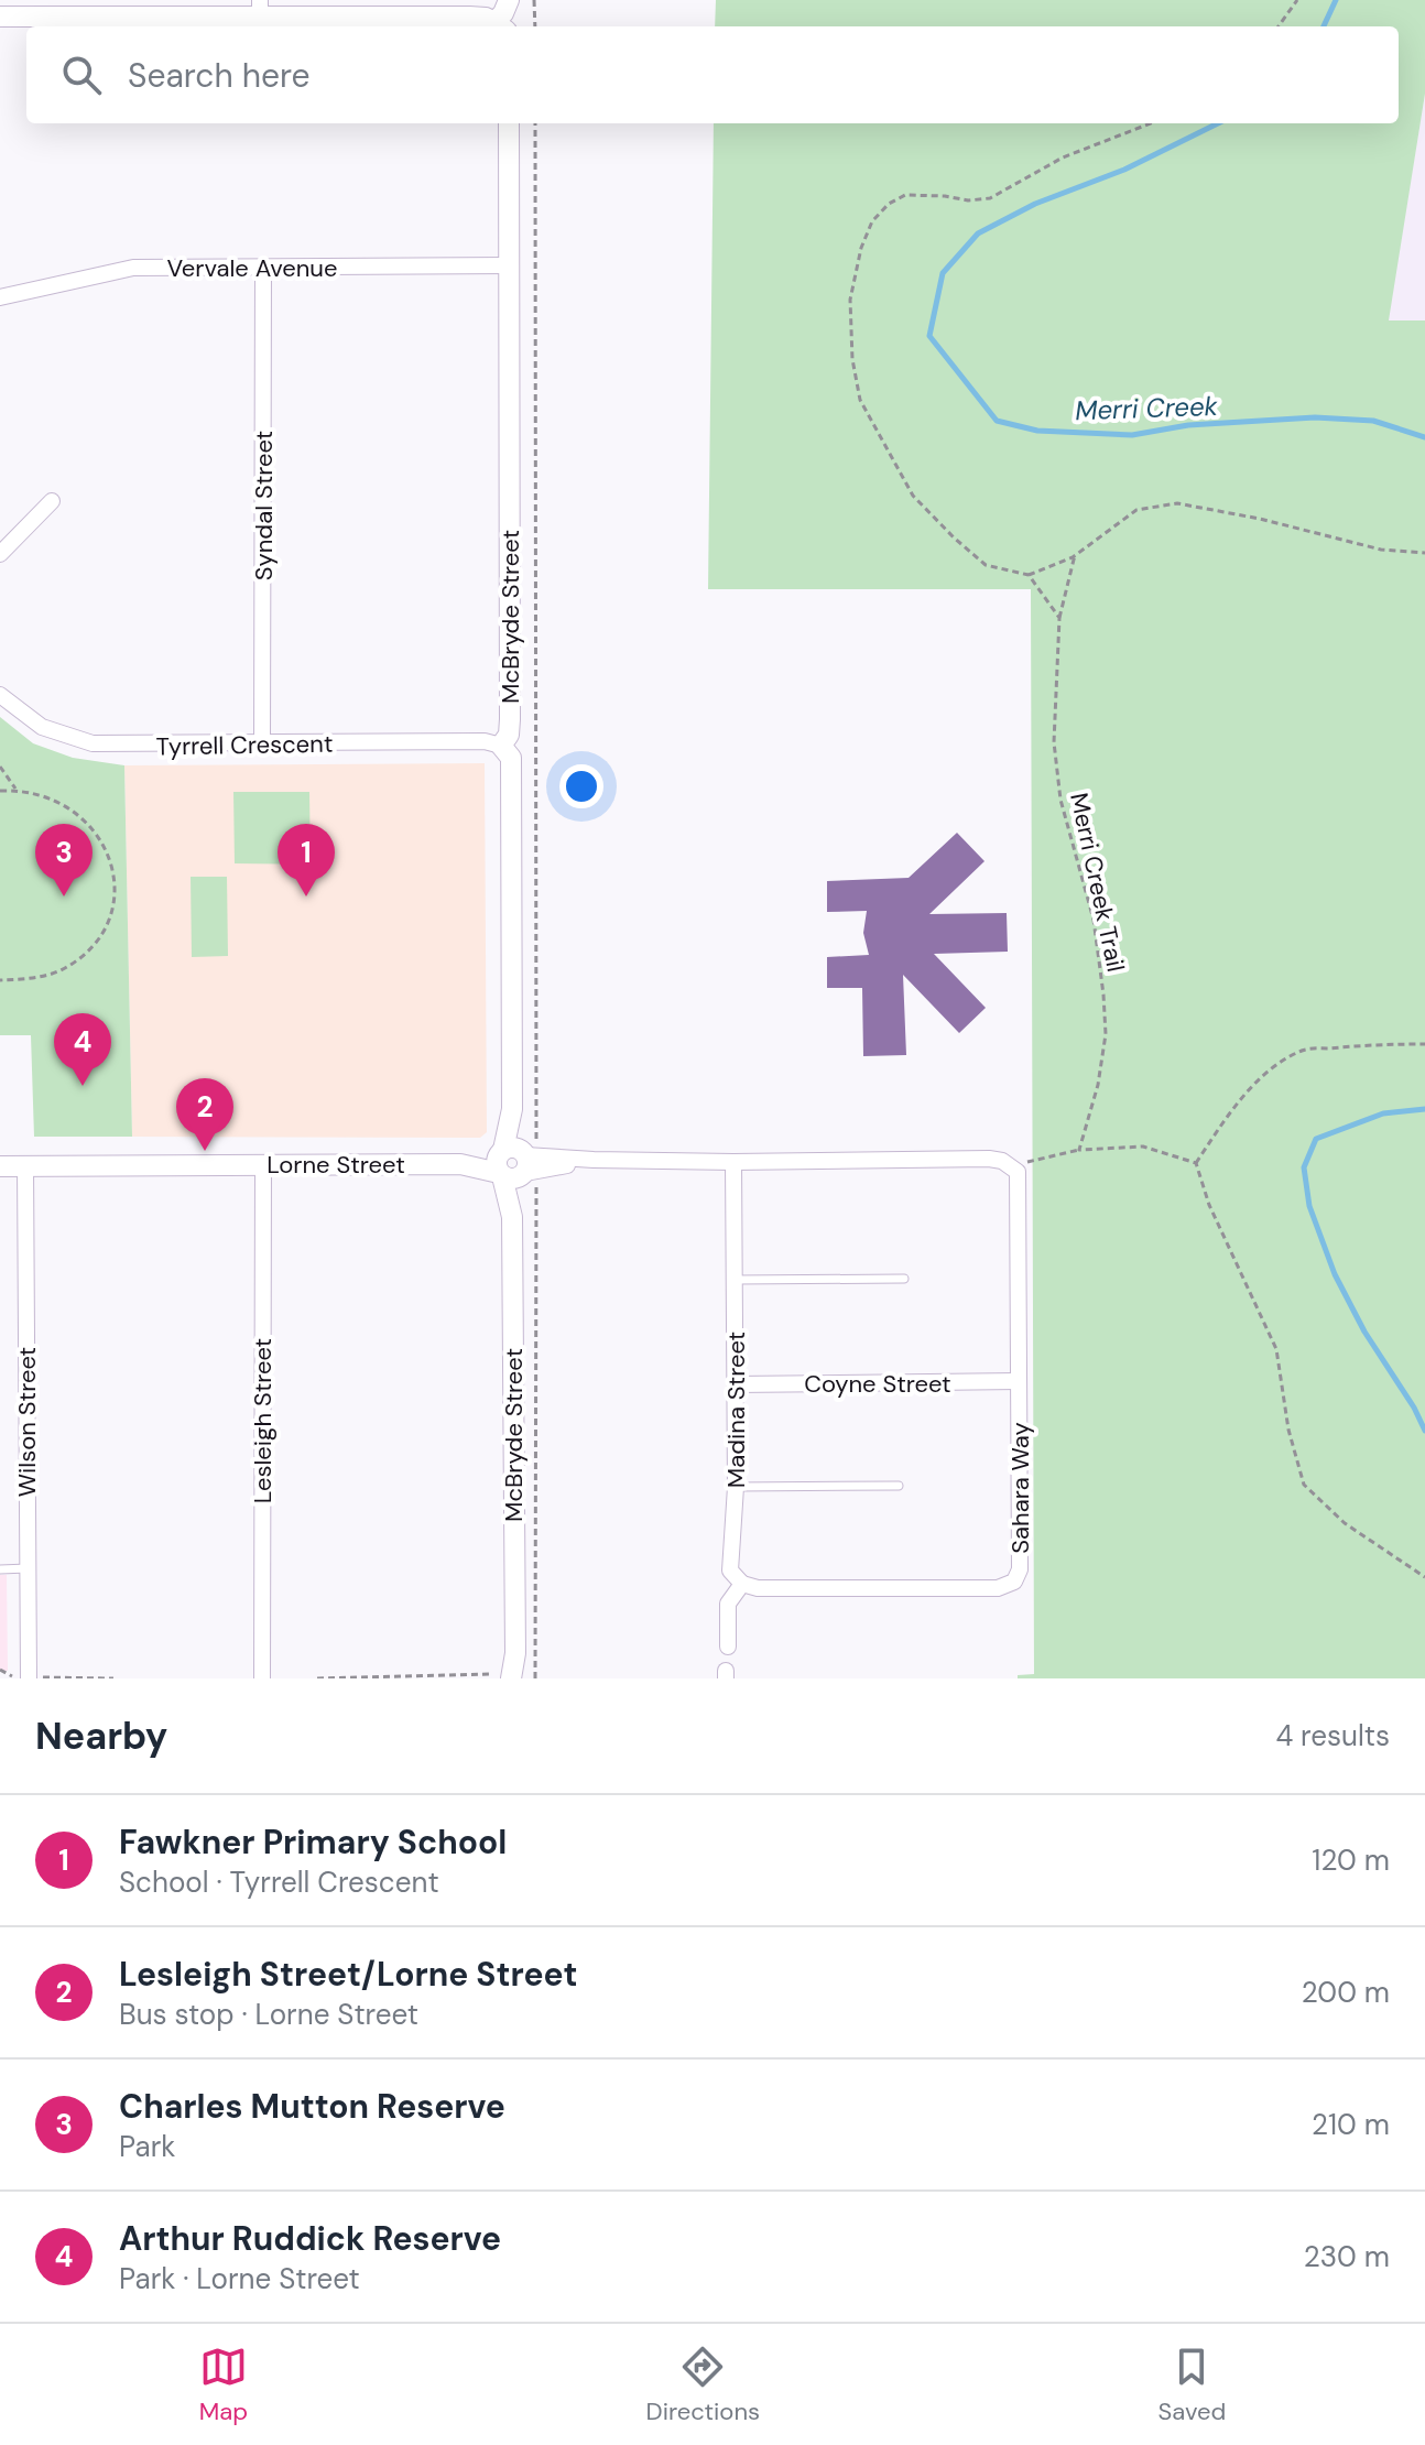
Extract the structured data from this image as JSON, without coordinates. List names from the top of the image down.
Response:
{
  "streets": {
    "street": [
      "Vervale Avenue",
      "Syndal Street",
      "McBryde Street",
      "Tyrrell Crescent",
      "Lorne Street",
      "Coyne Street",
      "Madina Street",
      "Lesleigh Street",
      "Wilson Street",
      "Sahara Way"
    ],
    "path": ["Merri Creek Trail"]
  },
  "crossings": [
    ["Vervale Avenue", "Syndal Street"],
    ["Vervale Avenue", "McBryde Street"],
    ["Syndal Street", "Tyrrell Crescent"],
    ["McBryde Street", "Tyrrell Crescent"],
    ["McBryde Street", "Lorne Street"],
    ["Lorne Street", "Madina Street"],
    ["Lorne Street", "Lesleigh Street"],
    ["Lorne Street", "Wilson Street"],
    ["Lorne Street", "Sahara Way"],
    ["Coyne Street", "Madina Street"],
    ["Coyne Street", "Sahara Way"],
    ["Madina Street", "Sahara Way"]
  ],
  "water": ["Merri Creek"],
  "page": {
    "search": "Search here",
    "pins": [
      "1",
      "3",
      "4",
      "2"
    ],
    "heading": ["Nearby", "4 results"],
    "list": [
      {
        "mark": "1",
        "name": "Fawkner Primary School",
        "note": "School · Tyrrell Crescent",
        "value": "120 m"
      },
      {
        "mark": "2",
        "name": "Lesleigh Street/Lorne Street",
        "note": "Bus stop · Lorne Street",
        "value": "200 m"
      },
      {
        "mark": "3",
        "name": "Charles Mutton Reserve",
        "note": "Park",
        "value": "210 m"
      },
      {
        "mark": "4",
        "name": "Arthur Ruddick Reserve",
        "note": "Park · Lorne Street",
        "value": "230 m"
      }
    ],
    "nav": ["Map", "Directions", "Saved"]
  }
}
